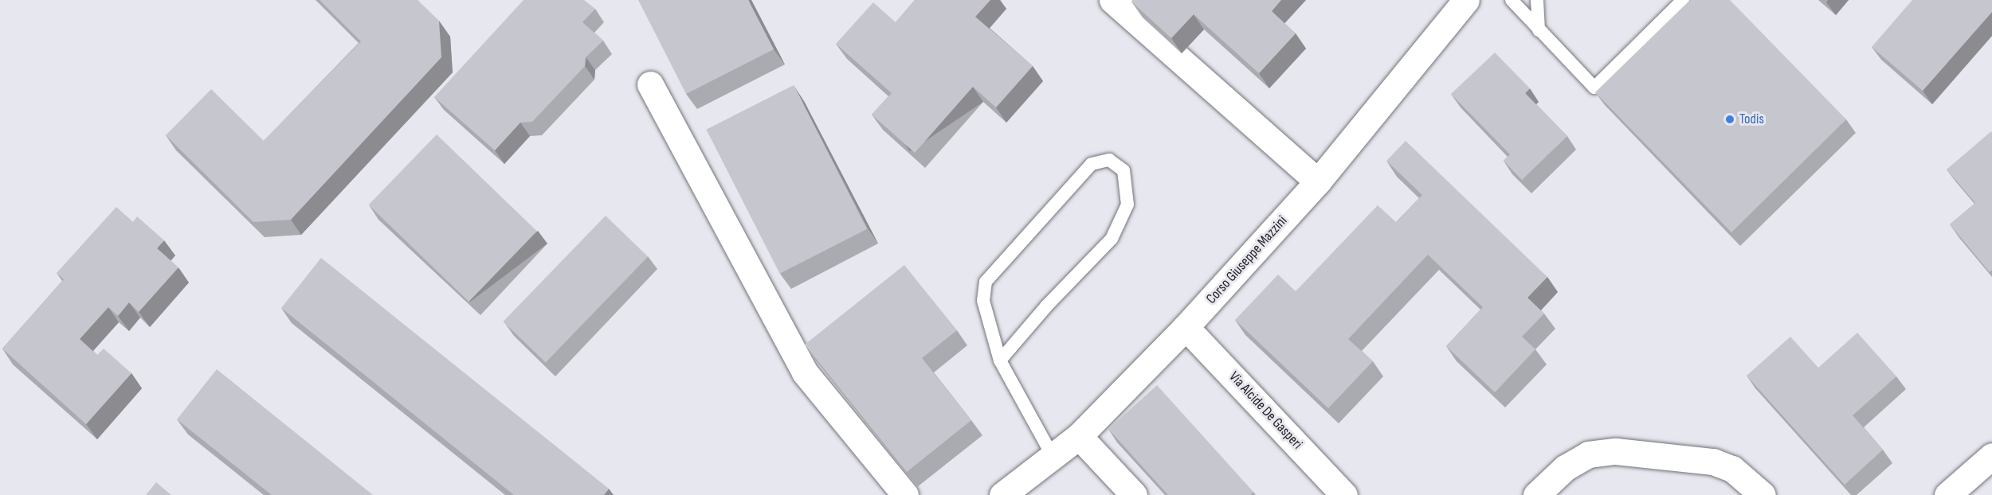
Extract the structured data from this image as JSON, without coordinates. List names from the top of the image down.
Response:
{
  "streets": {
    "street": ["Corso Giuseppe Mazzini", "Via Alcide De Gasperi"]
  },
  "crossings": [
    ["Corso Giuseppe Mazzini", "Via Alcide De Gasperi"]
  ],
  "places": ["Todis"]
}
